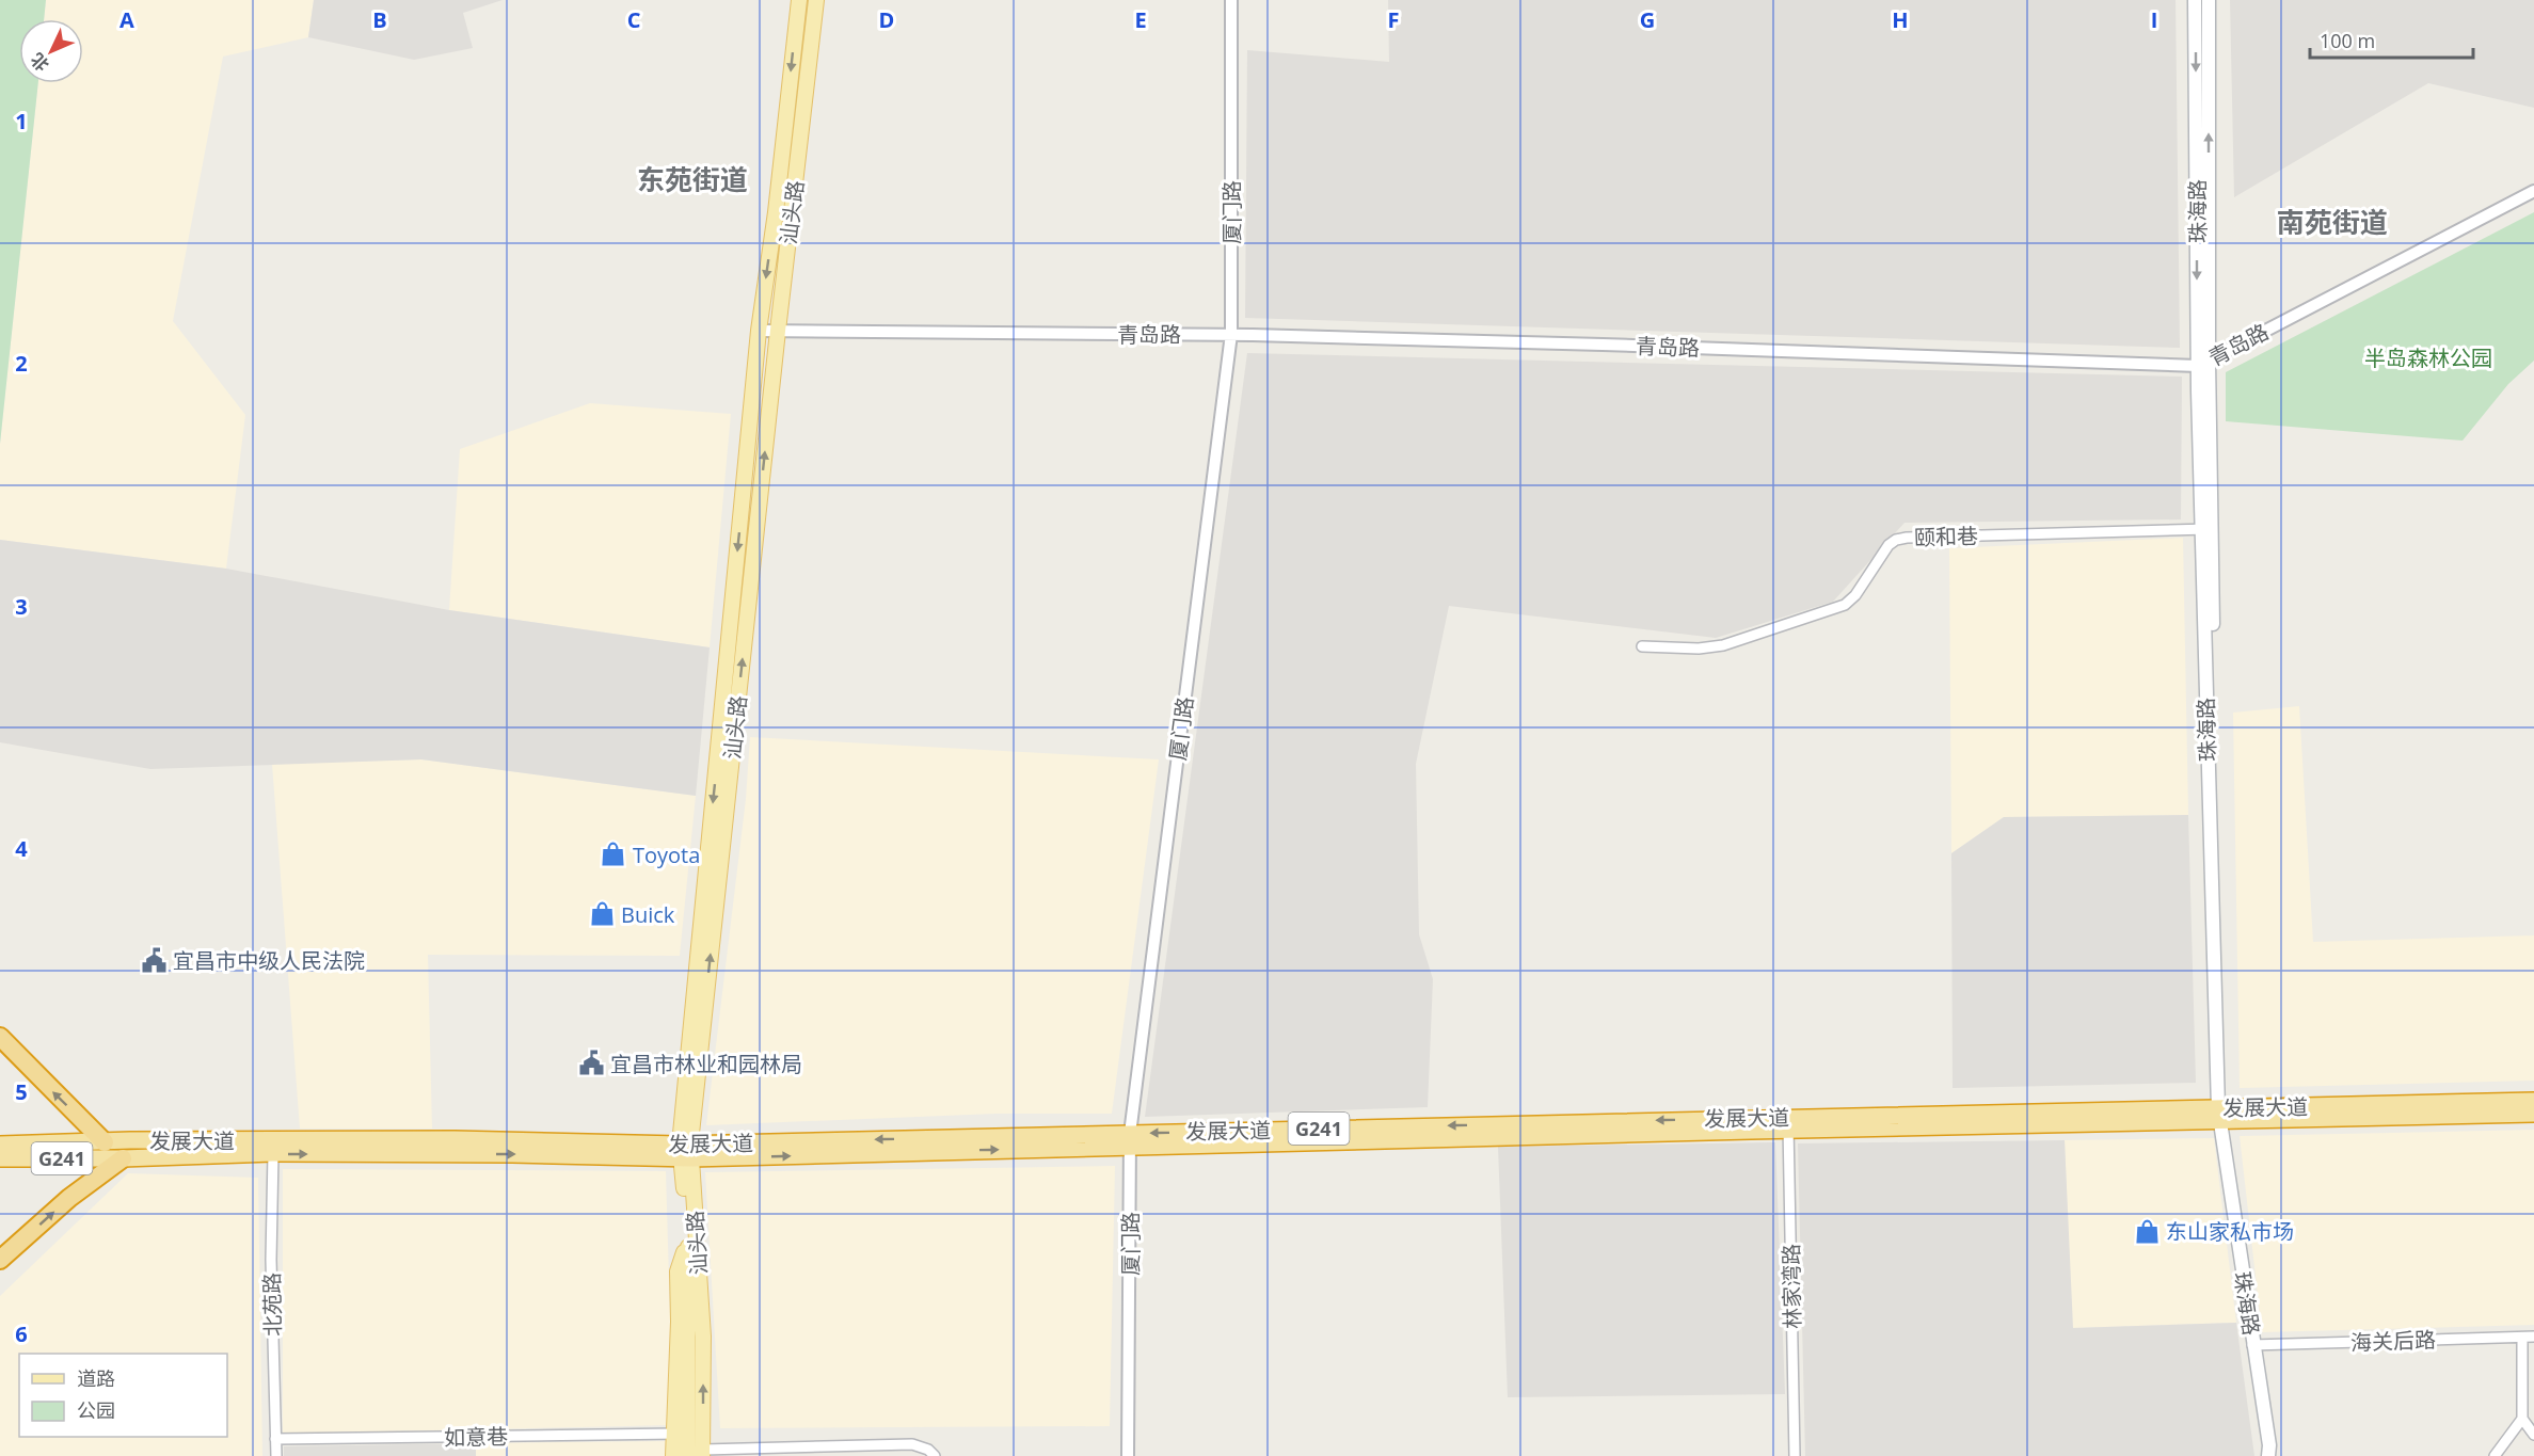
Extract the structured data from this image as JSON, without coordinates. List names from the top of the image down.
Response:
{
  "streets": {
    "highway": ["发展大道", "G241"],
    "main road": ["珠海路", "汕头路"],
    "street": [
      "厦门路",
      "青岛路",
      "颐和巷",
      "林家湾路",
      "北苑路",
      "海关后路",
      "如意巷"
    ]
  },
  "crossings": [
    ["珠海路", "青岛路"],
    ["珠海路", "颐和巷"],
    ["珠海路", "发展大道"],
    ["珠海路", "海关后路"],
    ["汕头路", "青岛路"],
    ["汕头路", "发展大道"],
    ["厦门路", "青岛路"],
    ["厦门路", "发展大道"],
    ["发展大道", "林家湾路"],
    ["发展大道", "北苑路"],
    ["北苑路", "如意巷"]
  ],
  "districts": ["东苑街道", "南苑街道"],
  "parks": ["半岛森林公园"],
  "places": {
    "shop": ["Toyota", "Buick", "东山家私市场"],
    "public building": ["宜昌市中级人民法院", "宜昌市林业和园林局"]
  },
  "legend": ["道路", "公园"],
  "scale_bar": "100 m",
  "north": "bottom left",
  "grid": {
    "columns": [
      "A",
      "B",
      "C",
      "D",
      "E",
      "F",
      "G",
      "H",
      "I"
    ],
    "rows": [
      "1",
      "2",
      "3",
      "4",
      "5",
      "6"
    ]
  }
}
